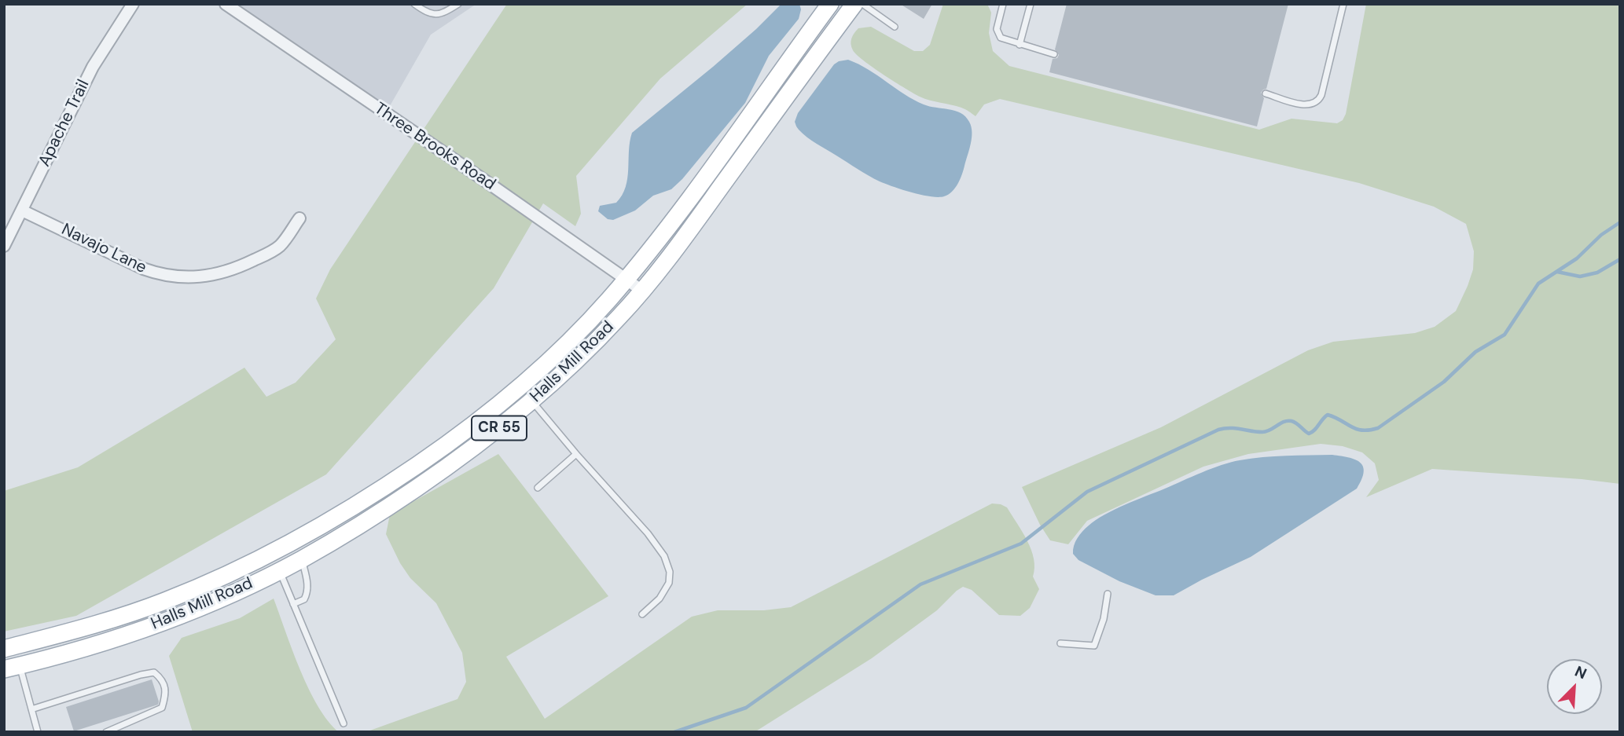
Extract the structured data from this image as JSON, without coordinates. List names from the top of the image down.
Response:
{
  "streets": {
    "main road": ["Halls Mill Road", "CR 55"],
    "street": ["Apache Trail", "Three Brooks Road", "Navajo Lane"]
  },
  "crossings": [
    ["Apache Trail", "Navajo Lane"],
    ["Three Brooks Road", "Halls Mill Road"]
  ],
  "north": "top right"
}
